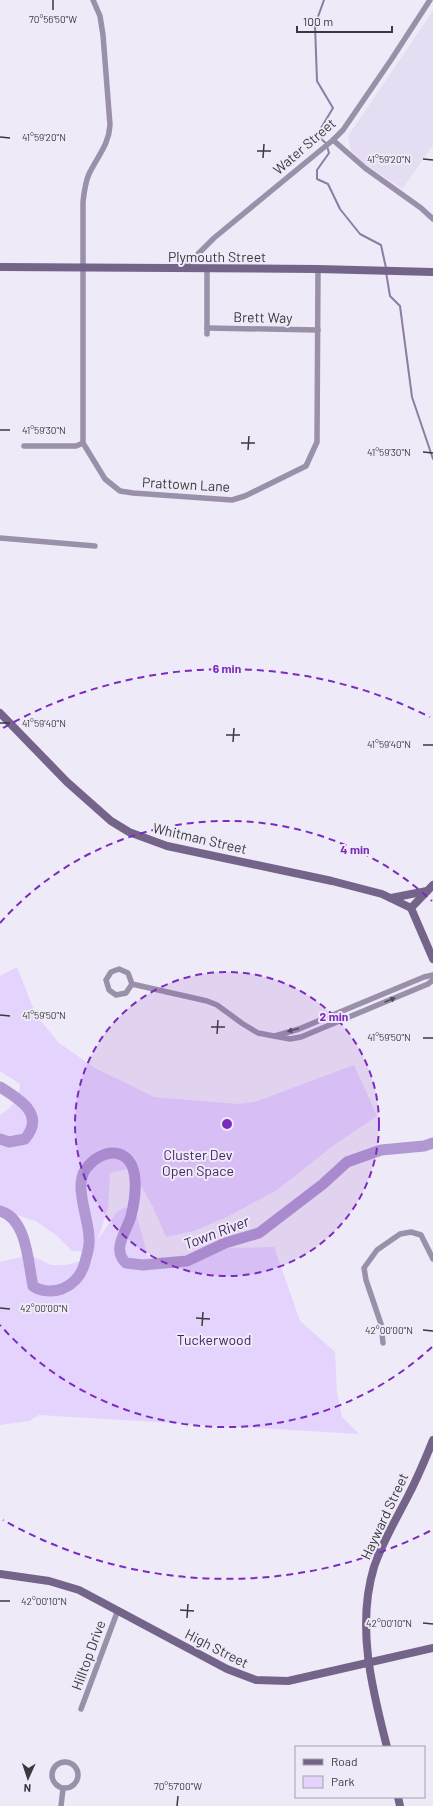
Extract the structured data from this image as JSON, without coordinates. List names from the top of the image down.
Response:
{
  "streets": {
    "street": [
      "Water Street",
      "Plymouth Street",
      "Brett Way",
      "Prattown Lane",
      "Whitman Street",
      "Hayward Street",
      "High Street",
      "Hilltop Drive"
    ]
  },
  "crossings": [
    ["Water Street", "Plymouth Street"],
    ["Plymouth Street", "Brett Way"],
    ["Plymouth Street", "Prattown Lane"],
    ["Brett Way", "Prattown Lane"],
    ["Hayward Street", "High Street"],
    ["High Street", "Hilltop Drive"]
  ],
  "water": ["Town River"],
  "parks": ["Cluster Dev Open Space", "Tuckerwood"],
  "legend": ["Road", "Park"],
  "scale_bar": "100 m",
  "north": "bottom",
  "coordinates": [
    "70°56'50\"W",
    "41°59'20\"N",
    "41°59'30\"N",
    "41°59'40\"N",
    "41°59'50\"N",
    "42°00'00\"N",
    "42°00'10\"N",
    "70°57'00\"W"
  ],
  "rings": ["6 min", "4 min", "2 min"]
}
